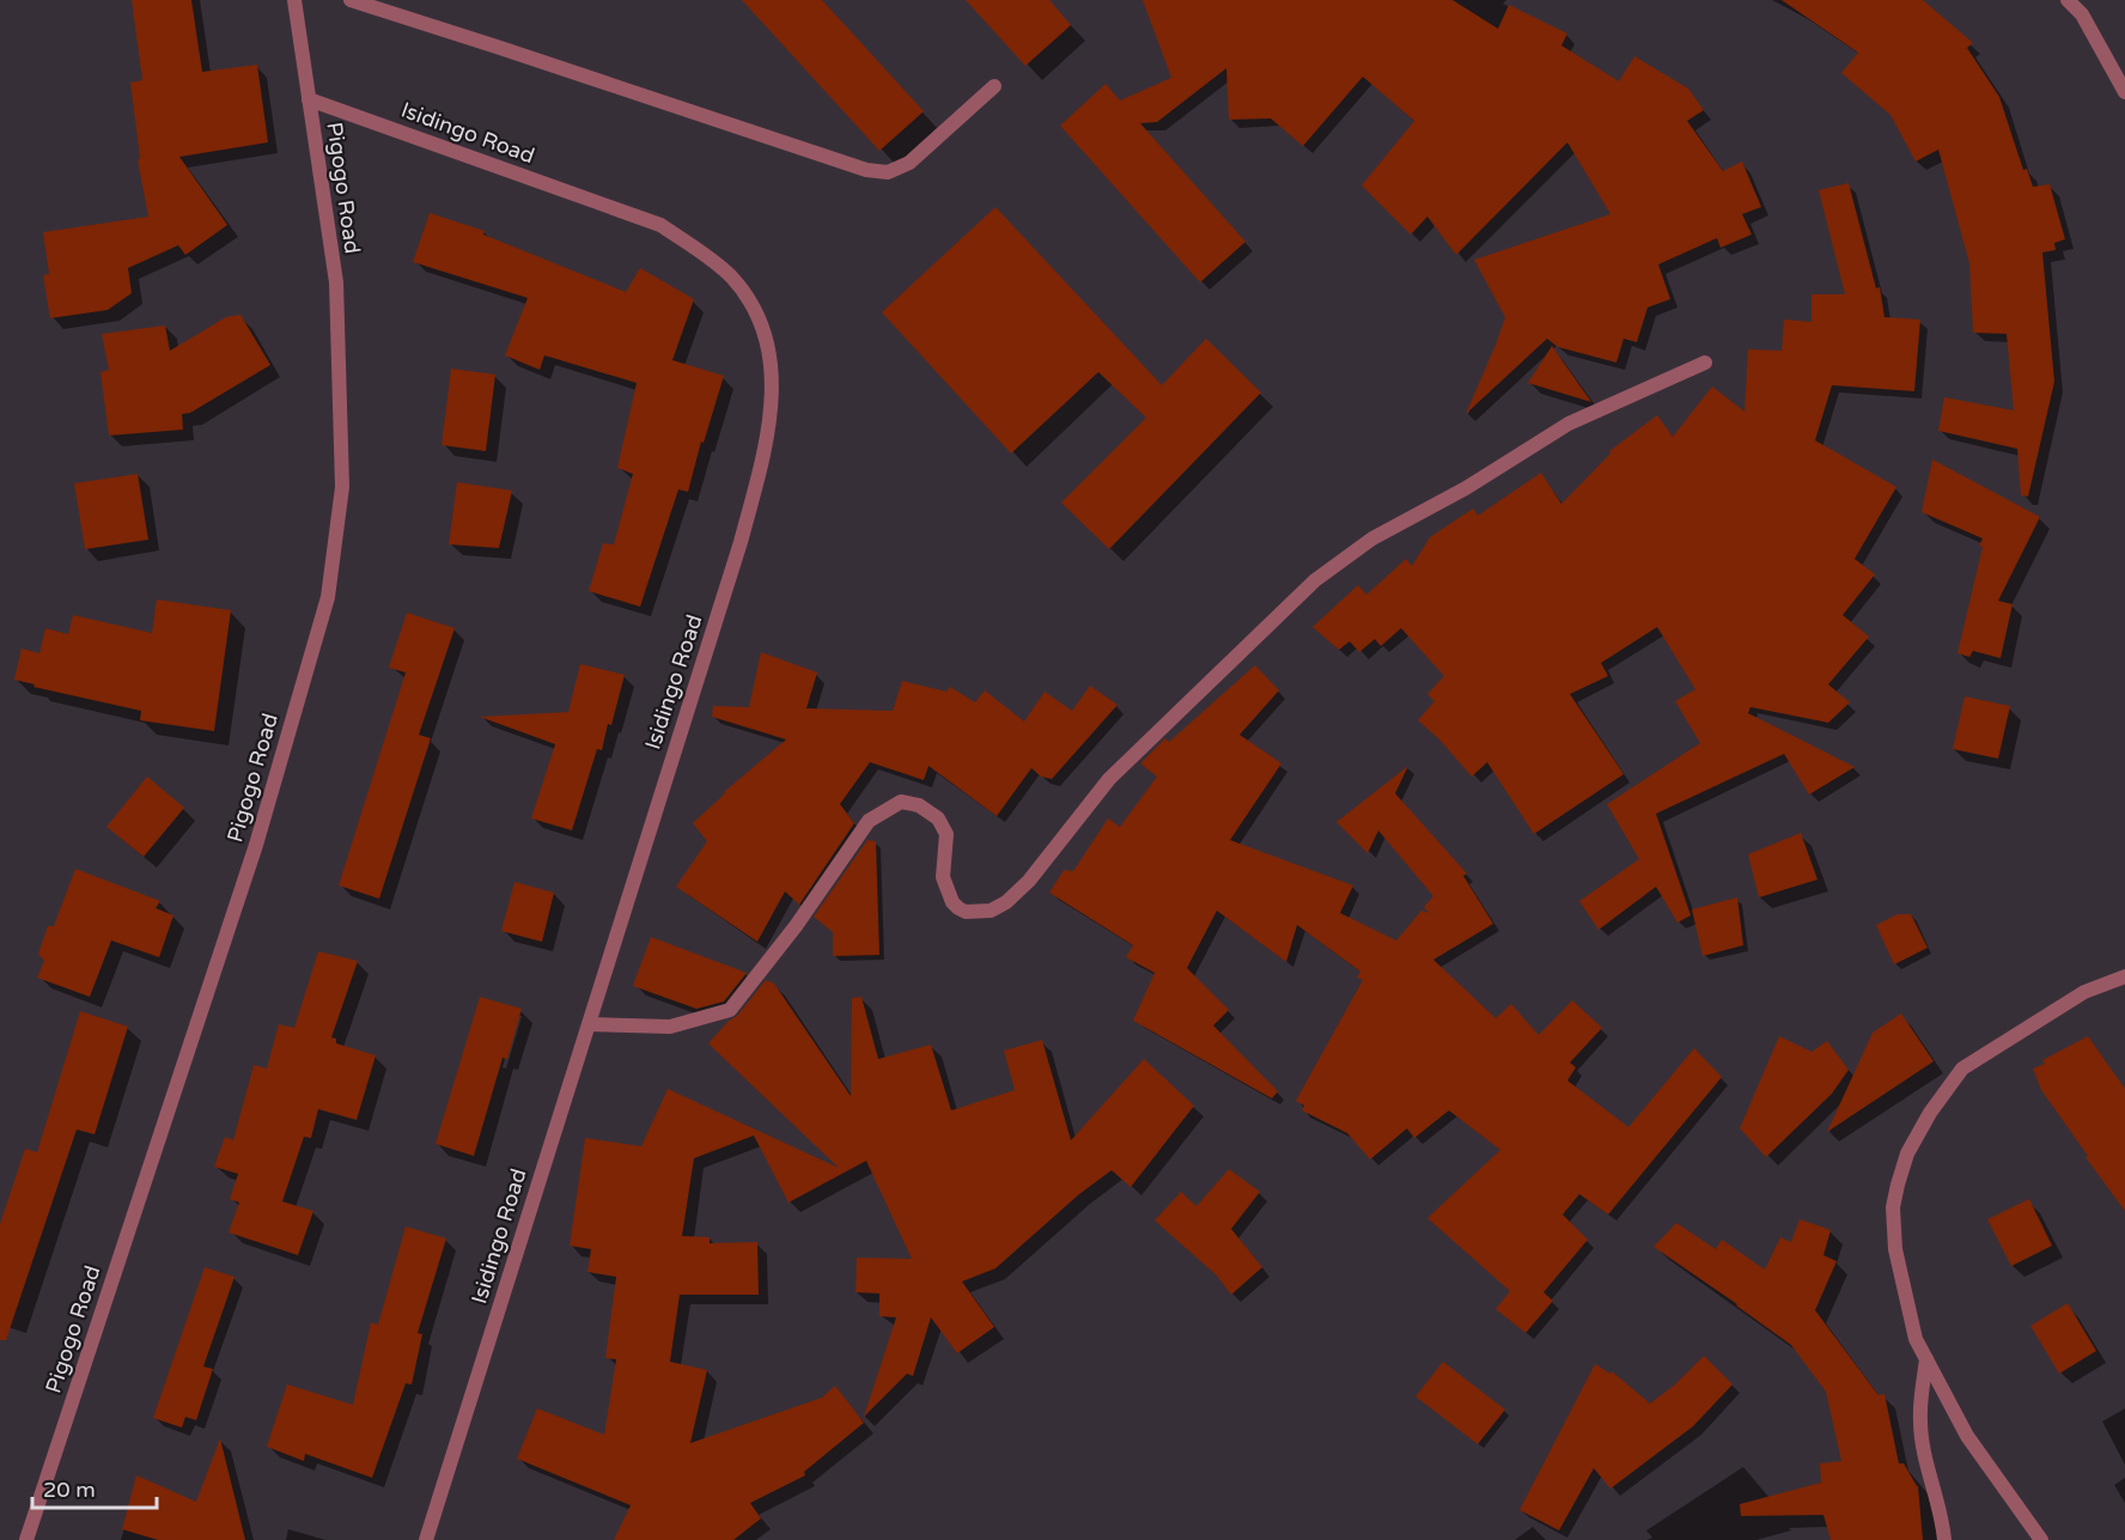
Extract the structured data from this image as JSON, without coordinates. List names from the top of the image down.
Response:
{
  "streets": {
    "street": ["Isidingo Road", "Pigogo Road"]
  },
  "crossings": [
    ["Isidingo Road", "Pigogo Road"]
  ],
  "scale_bar": "20 m"
}
